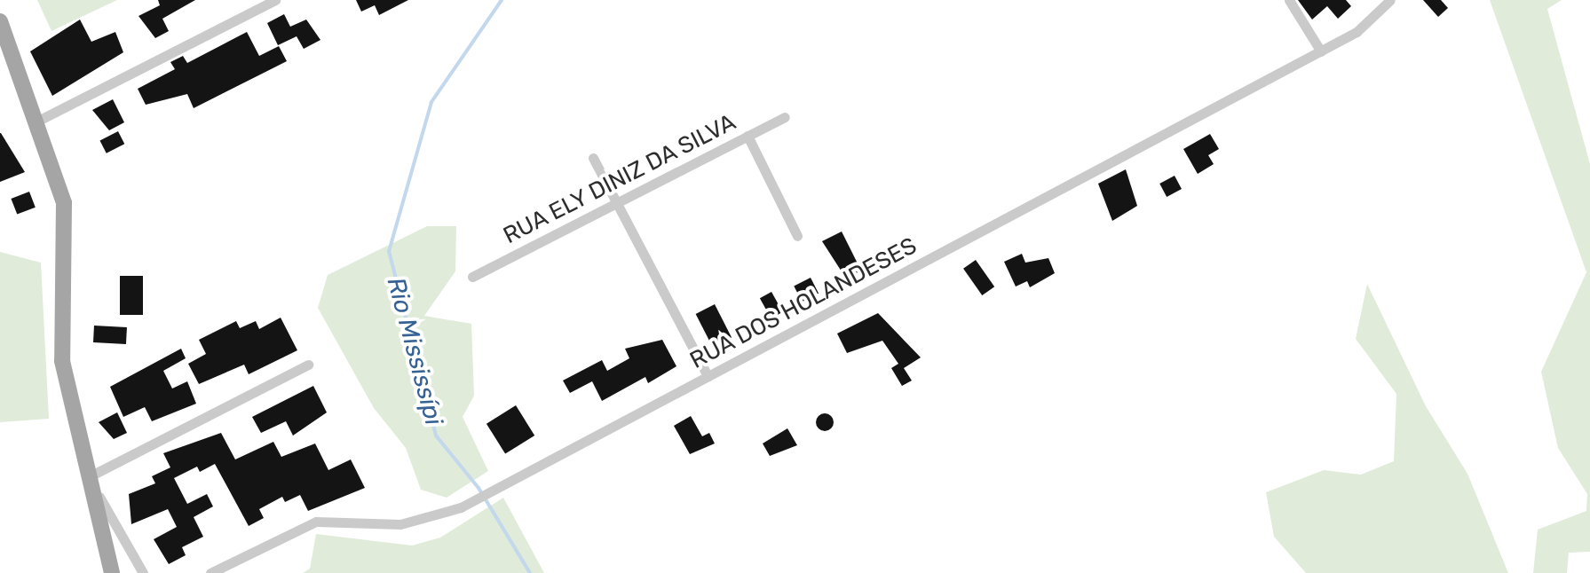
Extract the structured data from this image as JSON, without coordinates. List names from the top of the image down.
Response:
{
  "streets": {
    "street": ["RUA ELY DINIZ DA SILVA", "RUA DOS HOLANDESES"]
  },
  "water": ["Rio Mississípi"]
}
